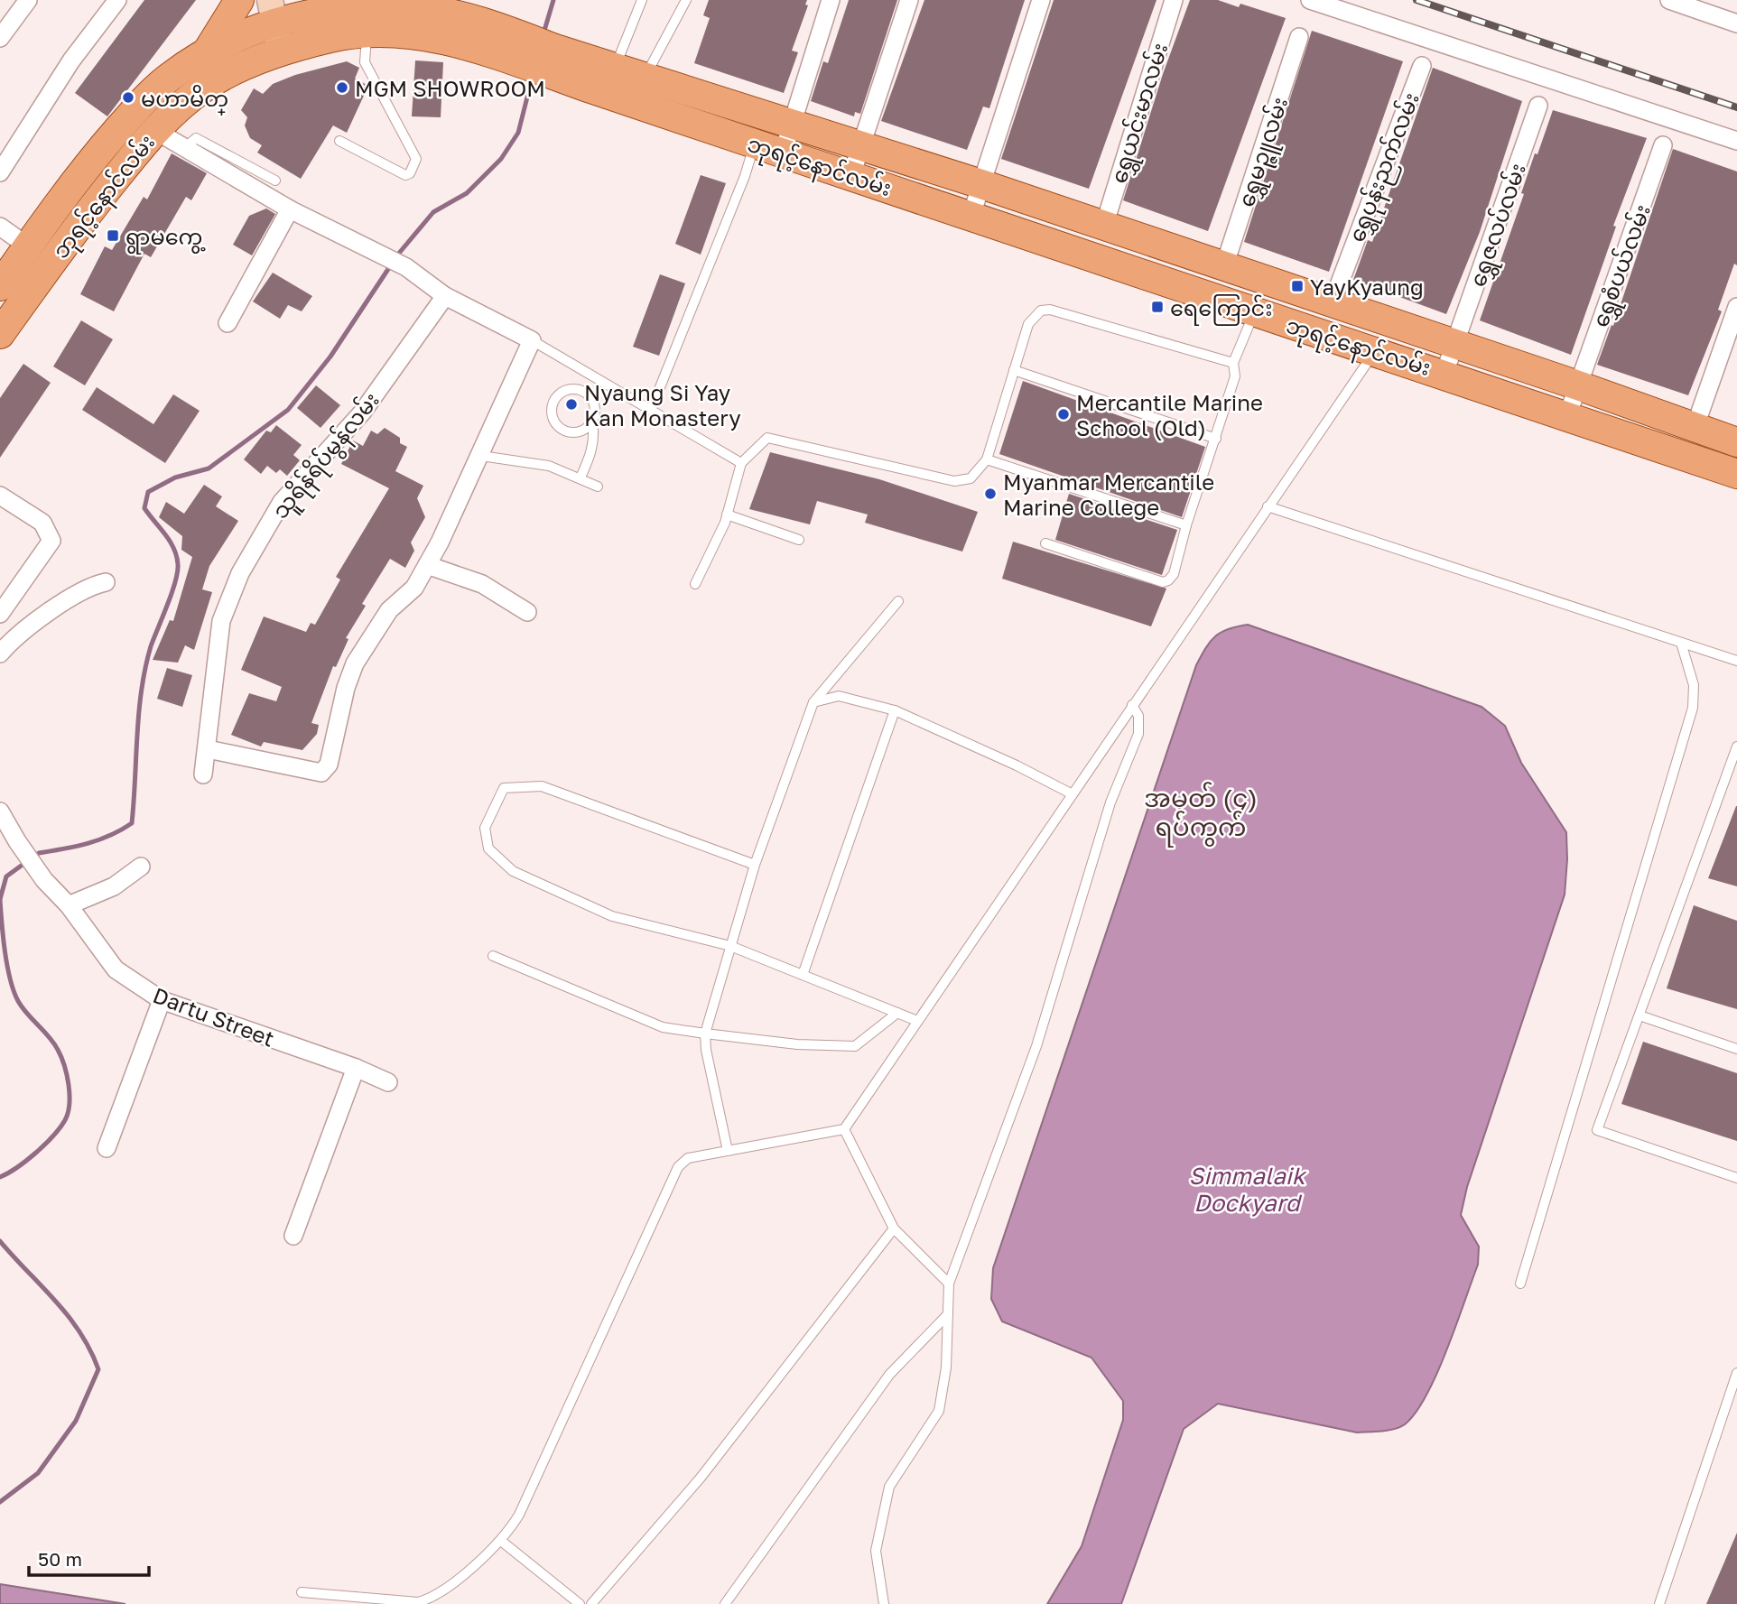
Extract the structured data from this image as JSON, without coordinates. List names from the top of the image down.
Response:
{
  "streets": {
    "main road": ["ဘုရင့်နောင်လမ်း"],
    "street": [
      "ရွှေယင်းမာလမ်း",
      "ရွှေမဉ္ဇူလမ်း",
      "ရွှေပုန်းညက်လမ်း",
      "ရွှေဇလပ်လမ်း",
      "ရွှေစံပယ်လမ်း",
      "သူရိန်ရိပ်မွန်လမ်း",
      "Dartu Street"
    ]
  },
  "crossings": [
    ["ရွှေယင်းမာလမ်း", "ဘုရင့်နောင်လမ်း"],
    ["ရွှေမဉ္ဇူလမ်း", "ဘုရင့်နောင်လမ်း"],
    ["ဘုရင့်နောင်လမ်း", "ရွှေပုန်းညက်လမ်း"],
    ["ဘုရင့်နောင်လမ်း", "ရွှေဇလပ်လမ်း"],
    ["ဘုရင့်နောင်လမ်း", "ရွှေစံပယ်လမ်း"]
  ],
  "districts": ["အမှတ် (၄) ရပ်ကွက်"],
  "water": ["Simmalaik Dockyard"],
  "places": {
    "other": [
      "MGM SHOWROOM",
      "မဟာမိတ္",
      "Nyaung Si Yay Kan Monastery",
      "Mercantile Marine School (Old)",
      "Myanmar Mercantile Marine College"
    ],
    "transit": ["ရွာမကွေ့", "YayKyaung", "ရေကြောင်း"]
  },
  "scale_bar": "50 m"
}
